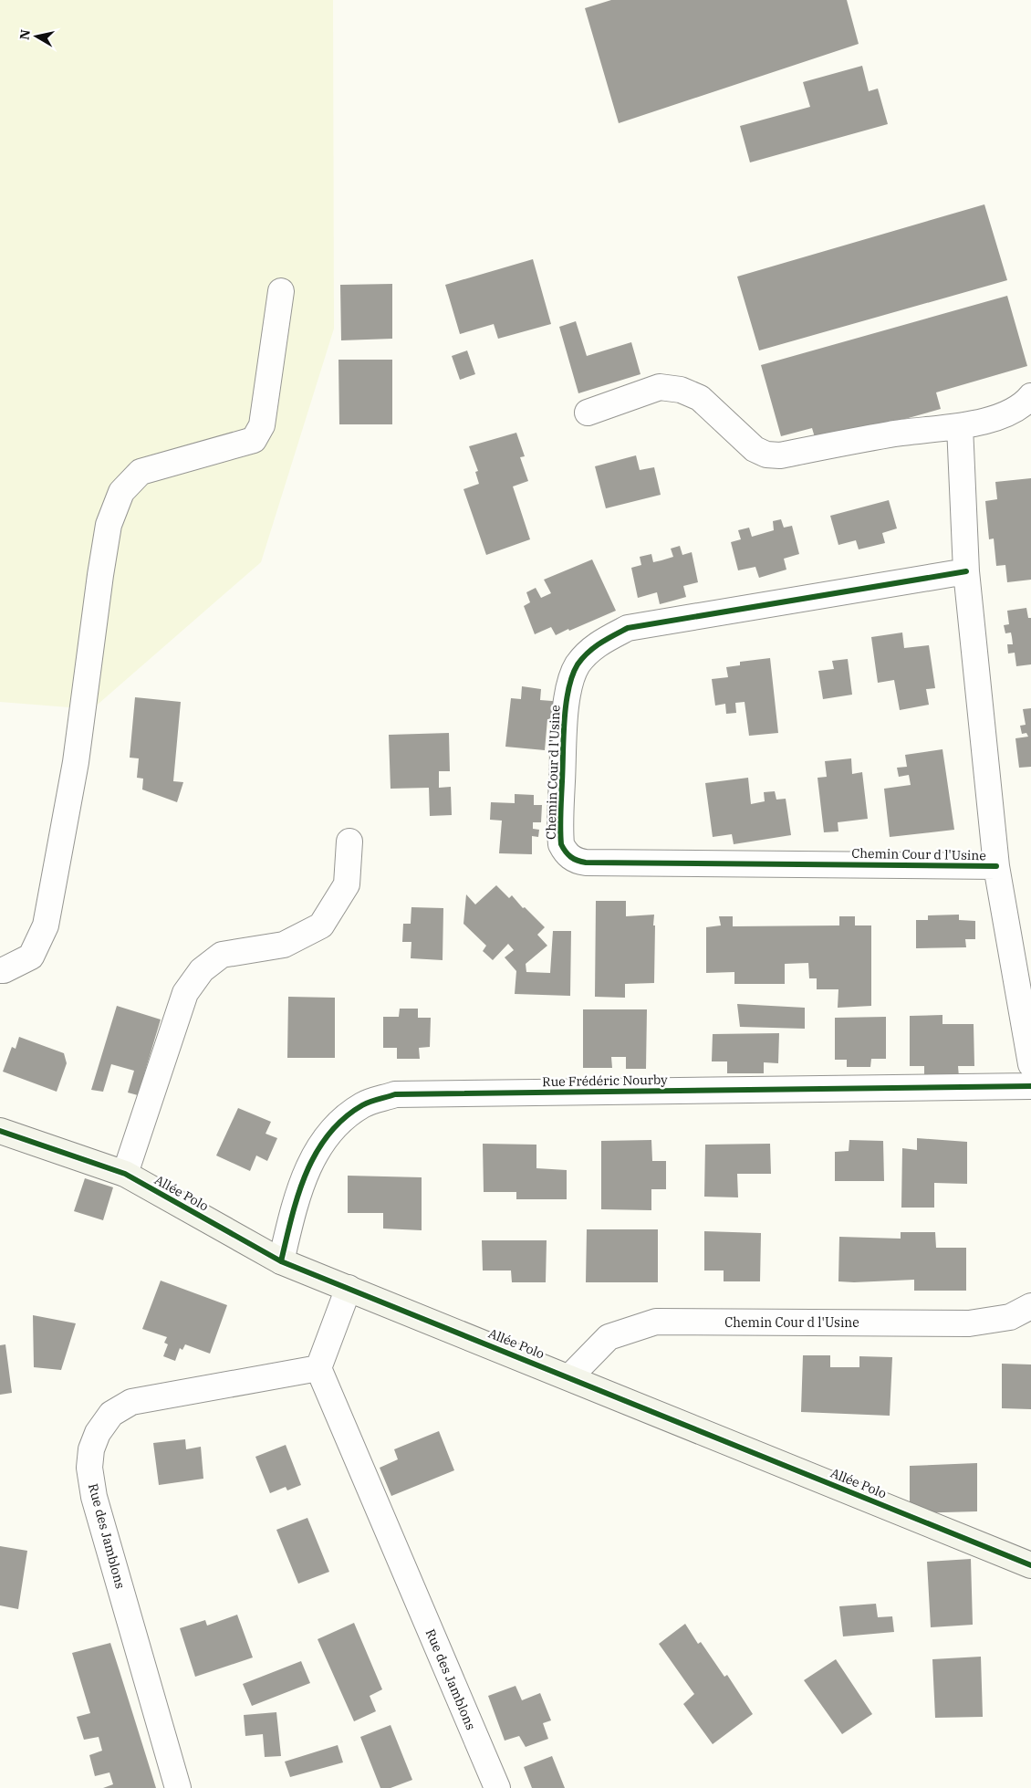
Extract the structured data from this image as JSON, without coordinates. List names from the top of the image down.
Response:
{
  "streets": {
    "street": [
      "Chemin Cour d l'Usine",
      "Rue Frédéric Nourby",
      "Allée Polo",
      "Rue des Jamblons"
    ]
  },
  "crossings": [
    ["Chemin Cour d l'Usine", "Allée Polo"],
    ["Rue Frédéric Nourby", "Allée Polo"]
  ],
  "north": "left"
}
